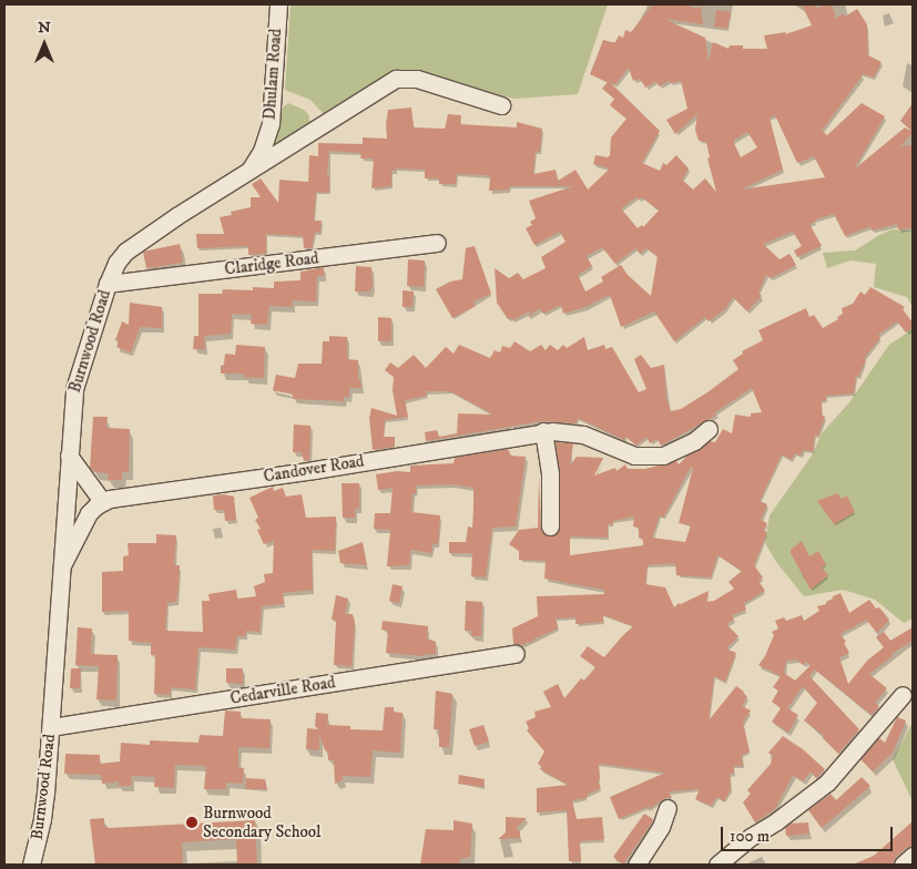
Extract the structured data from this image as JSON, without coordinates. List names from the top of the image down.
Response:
{
  "streets": {
    "street": [
      "Dhulam Road",
      "Claridge Road",
      "Burnwood Road",
      "Candover Road",
      "Cedarville Road"
    ]
  },
  "crossings": [
    ["Dhulam Road", "Burnwood Road"],
    ["Claridge Road", "Burnwood Road"],
    ["Burnwood Road", "Cedarville Road"]
  ],
  "places": ["Burnwood Secondary School"],
  "scale_bar": "100 m",
  "north": "top"
}
